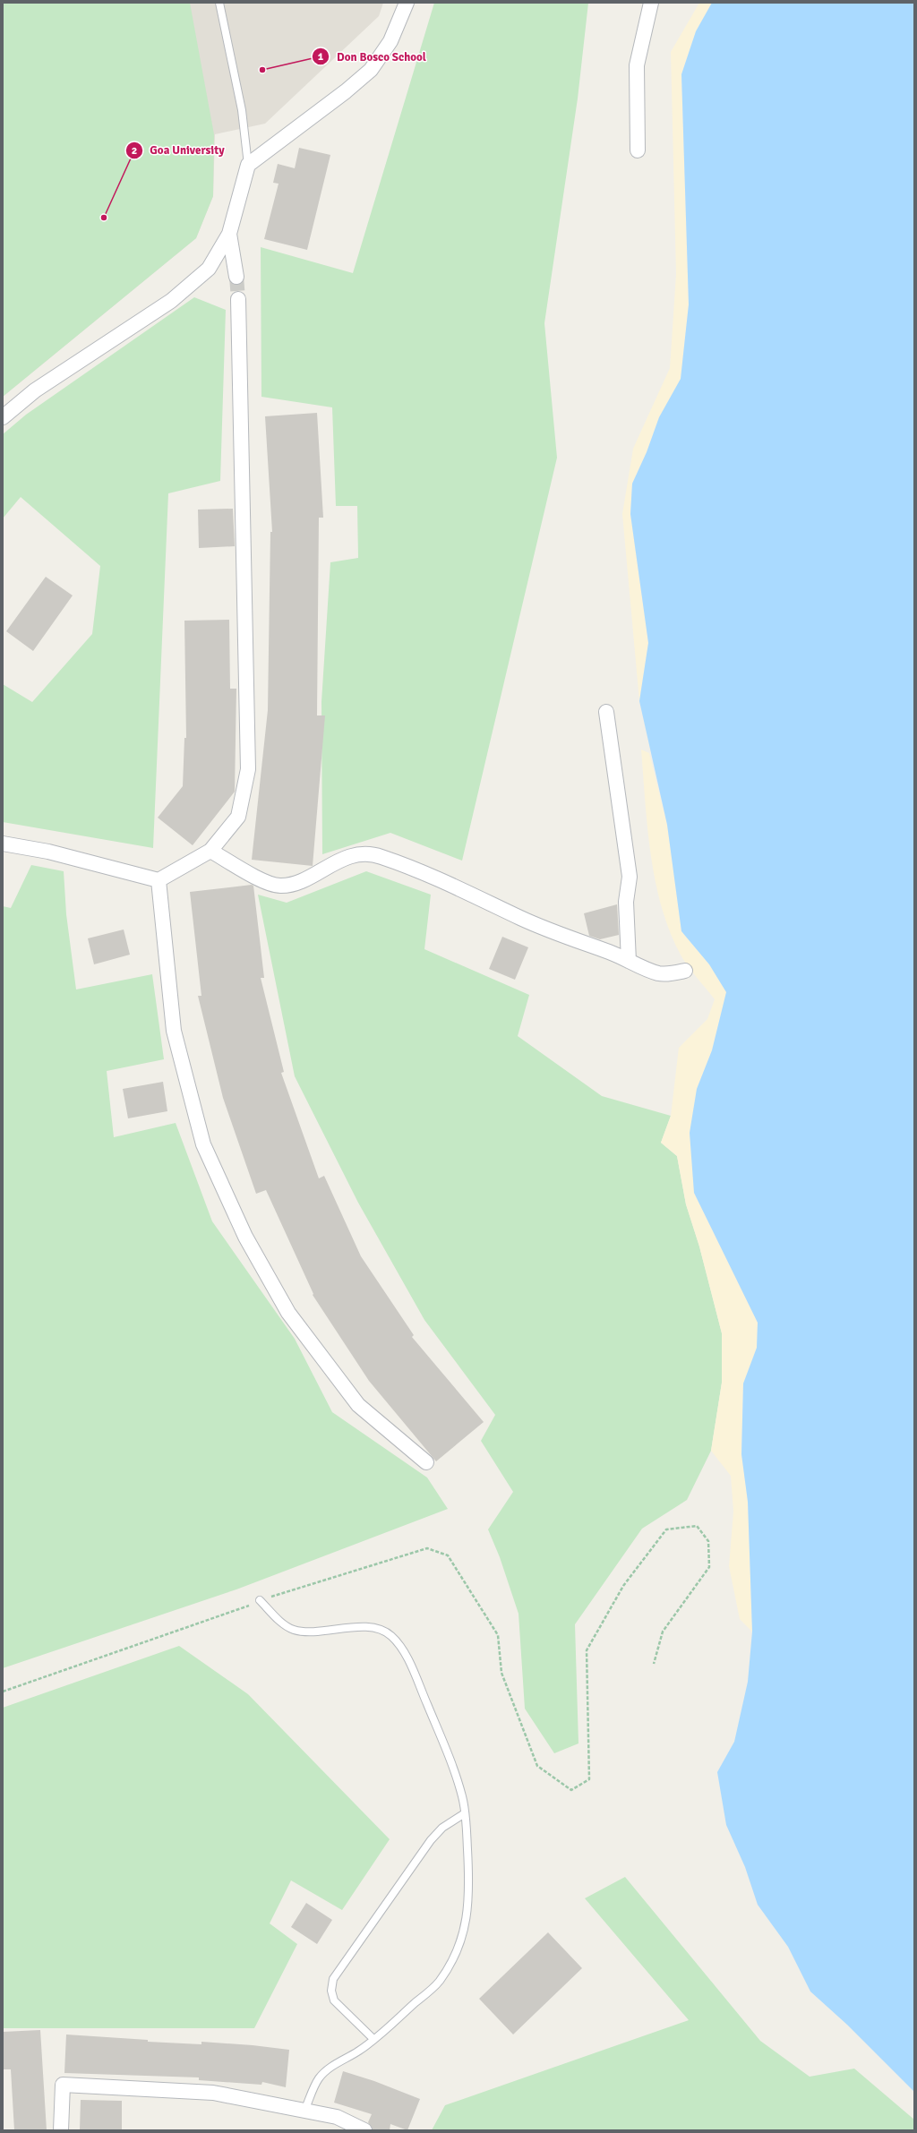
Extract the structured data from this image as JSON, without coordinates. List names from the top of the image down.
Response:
{
  "places": ["Don Bosco School", "Goa University"]
}
